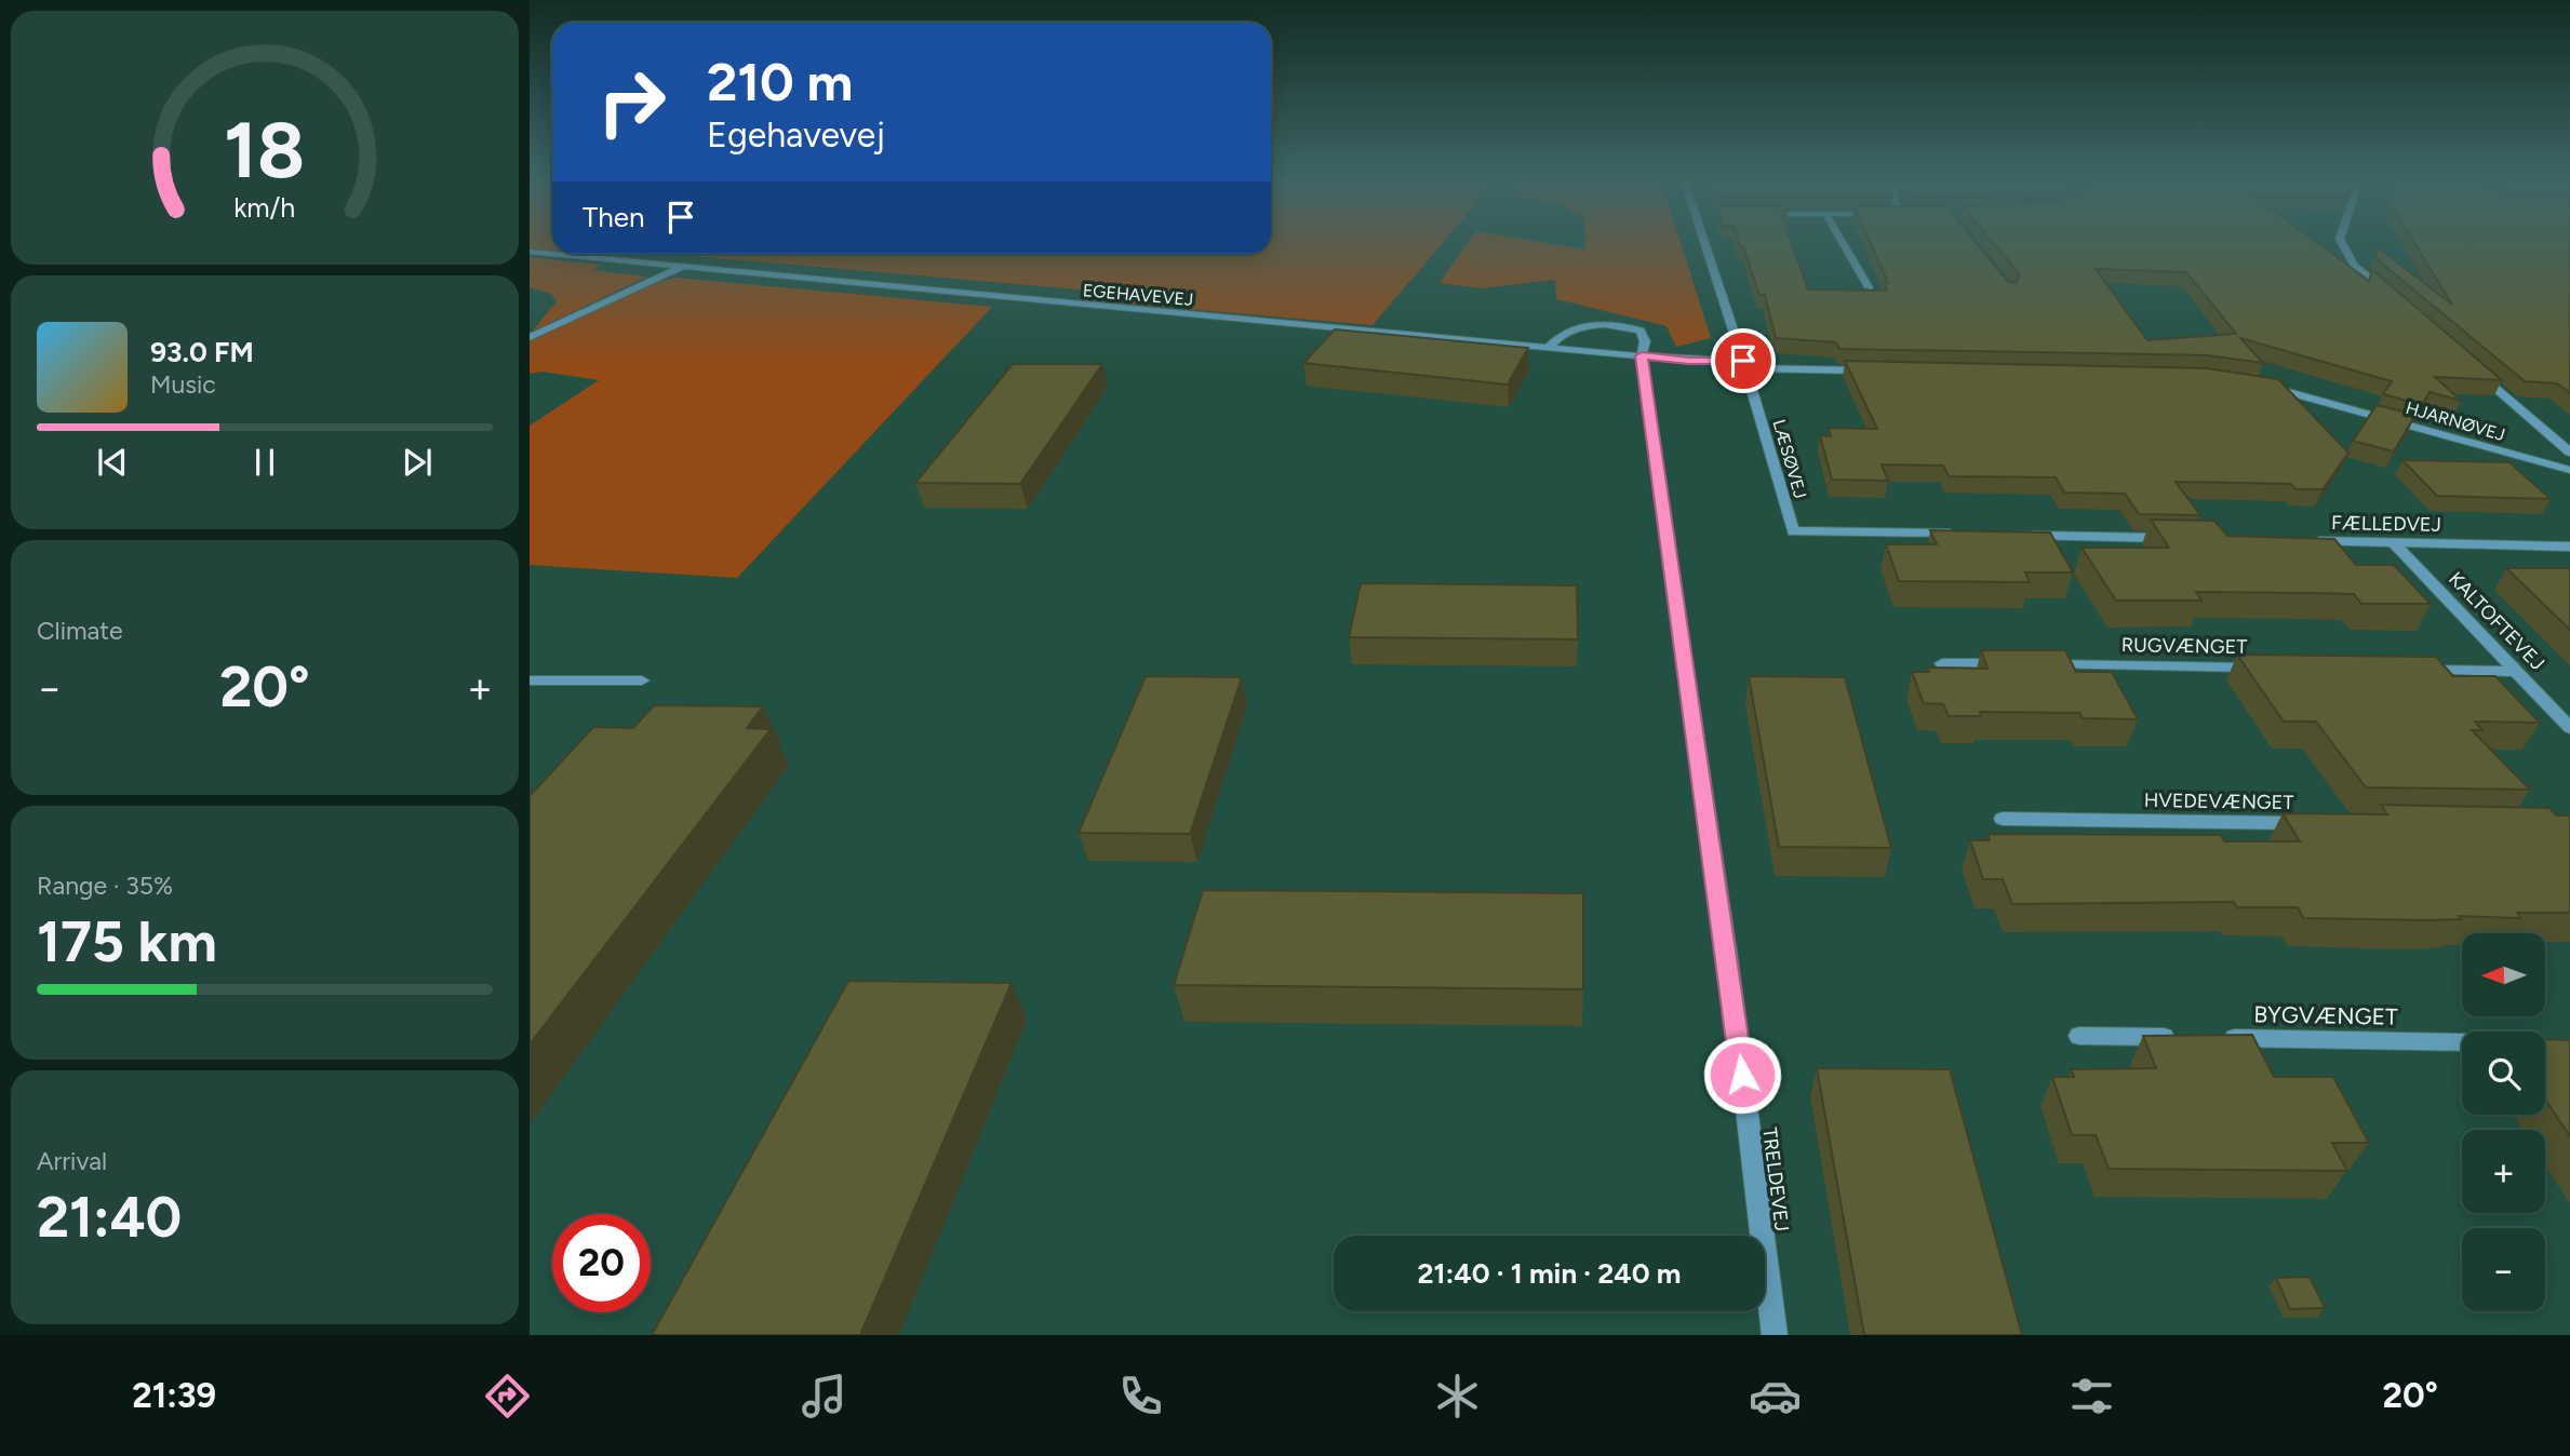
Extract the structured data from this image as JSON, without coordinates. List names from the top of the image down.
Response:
{
  "streets": {
    "street": [
      "EGEHAVEVEJ",
      "HJARNØVEJ",
      "LÆSØVEJ",
      "FÆLLEDVEJ",
      "KALTOFTEVEJ",
      "RUGVÆNGET",
      "HVEDEVÆNGET",
      "BYGVÆNGET",
      "TRELDEVEJ"
    ]
  },
  "crossings": [
    ["EGEHAVEVEJ", "LÆSØVEJ"],
    ["EGEHAVEVEJ", "TRELDEVEJ"],
    ["FÆLLEDVEJ", "KALTOFTEVEJ"]
  ],
  "north": "left",
  "page": {
    "turn": ["210 m", "Egehavevej"],
    "then": "Then",
    "song": ["93.0 FM", "Music"],
    "tile": [
      "Climate",
      ["Range · 35%", "175 km"],
      ["Arrival", "21:40"]
    ],
    "heat": ["−", "20°", "+"],
    "map_buttons": ["+", "−"],
    "limit": "20",
    "trip": "21:40 · 1 min · 240 m",
    "tabs": ["21:39", "20°"],
    "gauge": ["18", "km/h"]
  }
}
